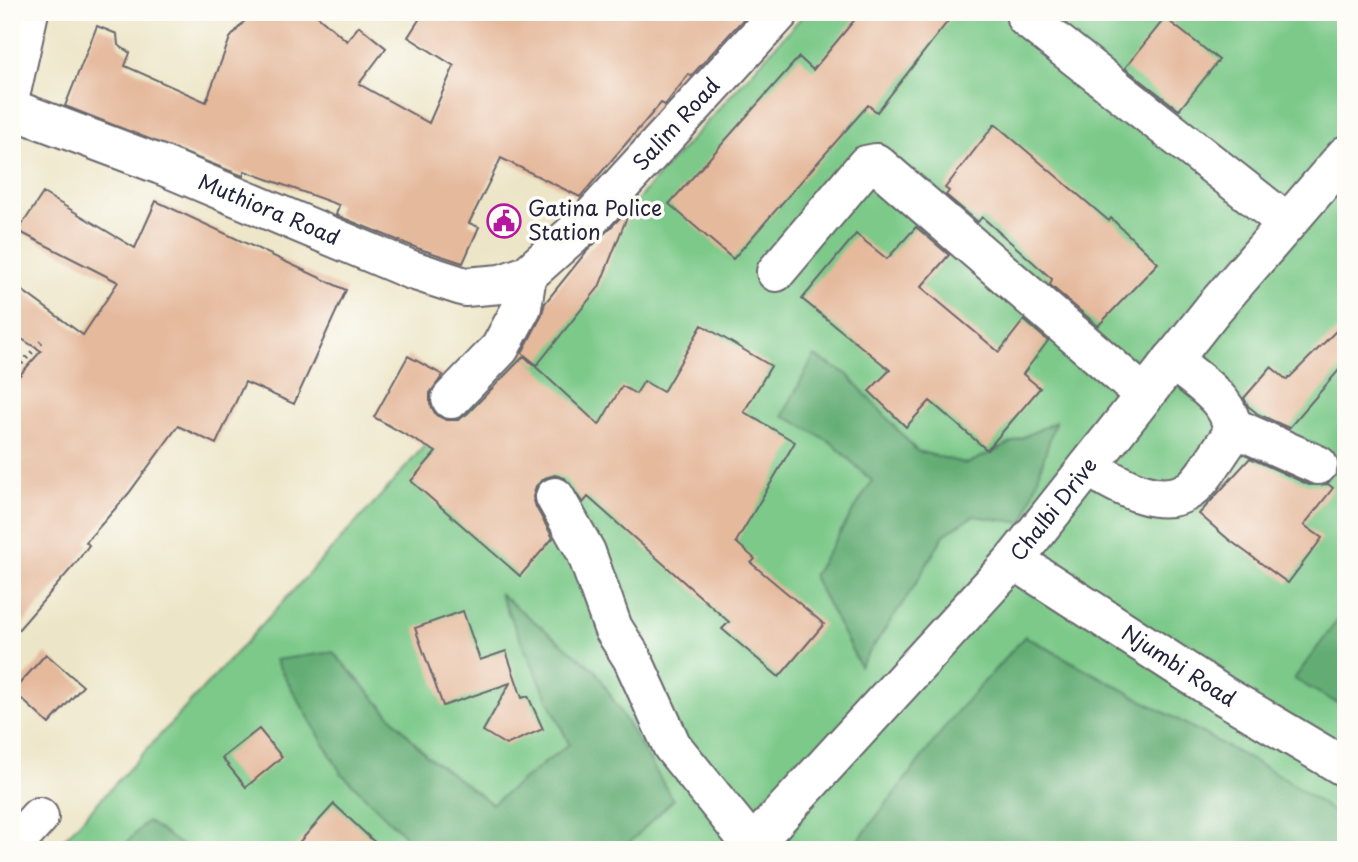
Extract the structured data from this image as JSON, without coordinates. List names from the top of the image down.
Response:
{
  "streets": {
    "street": [
      "Salim Road",
      "Muthiora Road",
      "Chalbi Drive",
      "Njumbi Road"
    ]
  },
  "crossings": [
    ["Salim Road", "Muthiora Road"],
    ["Chalbi Drive", "Njumbi Road"]
  ],
  "places": {
    "public building": ["Gatina Police Station"]
  }
}
